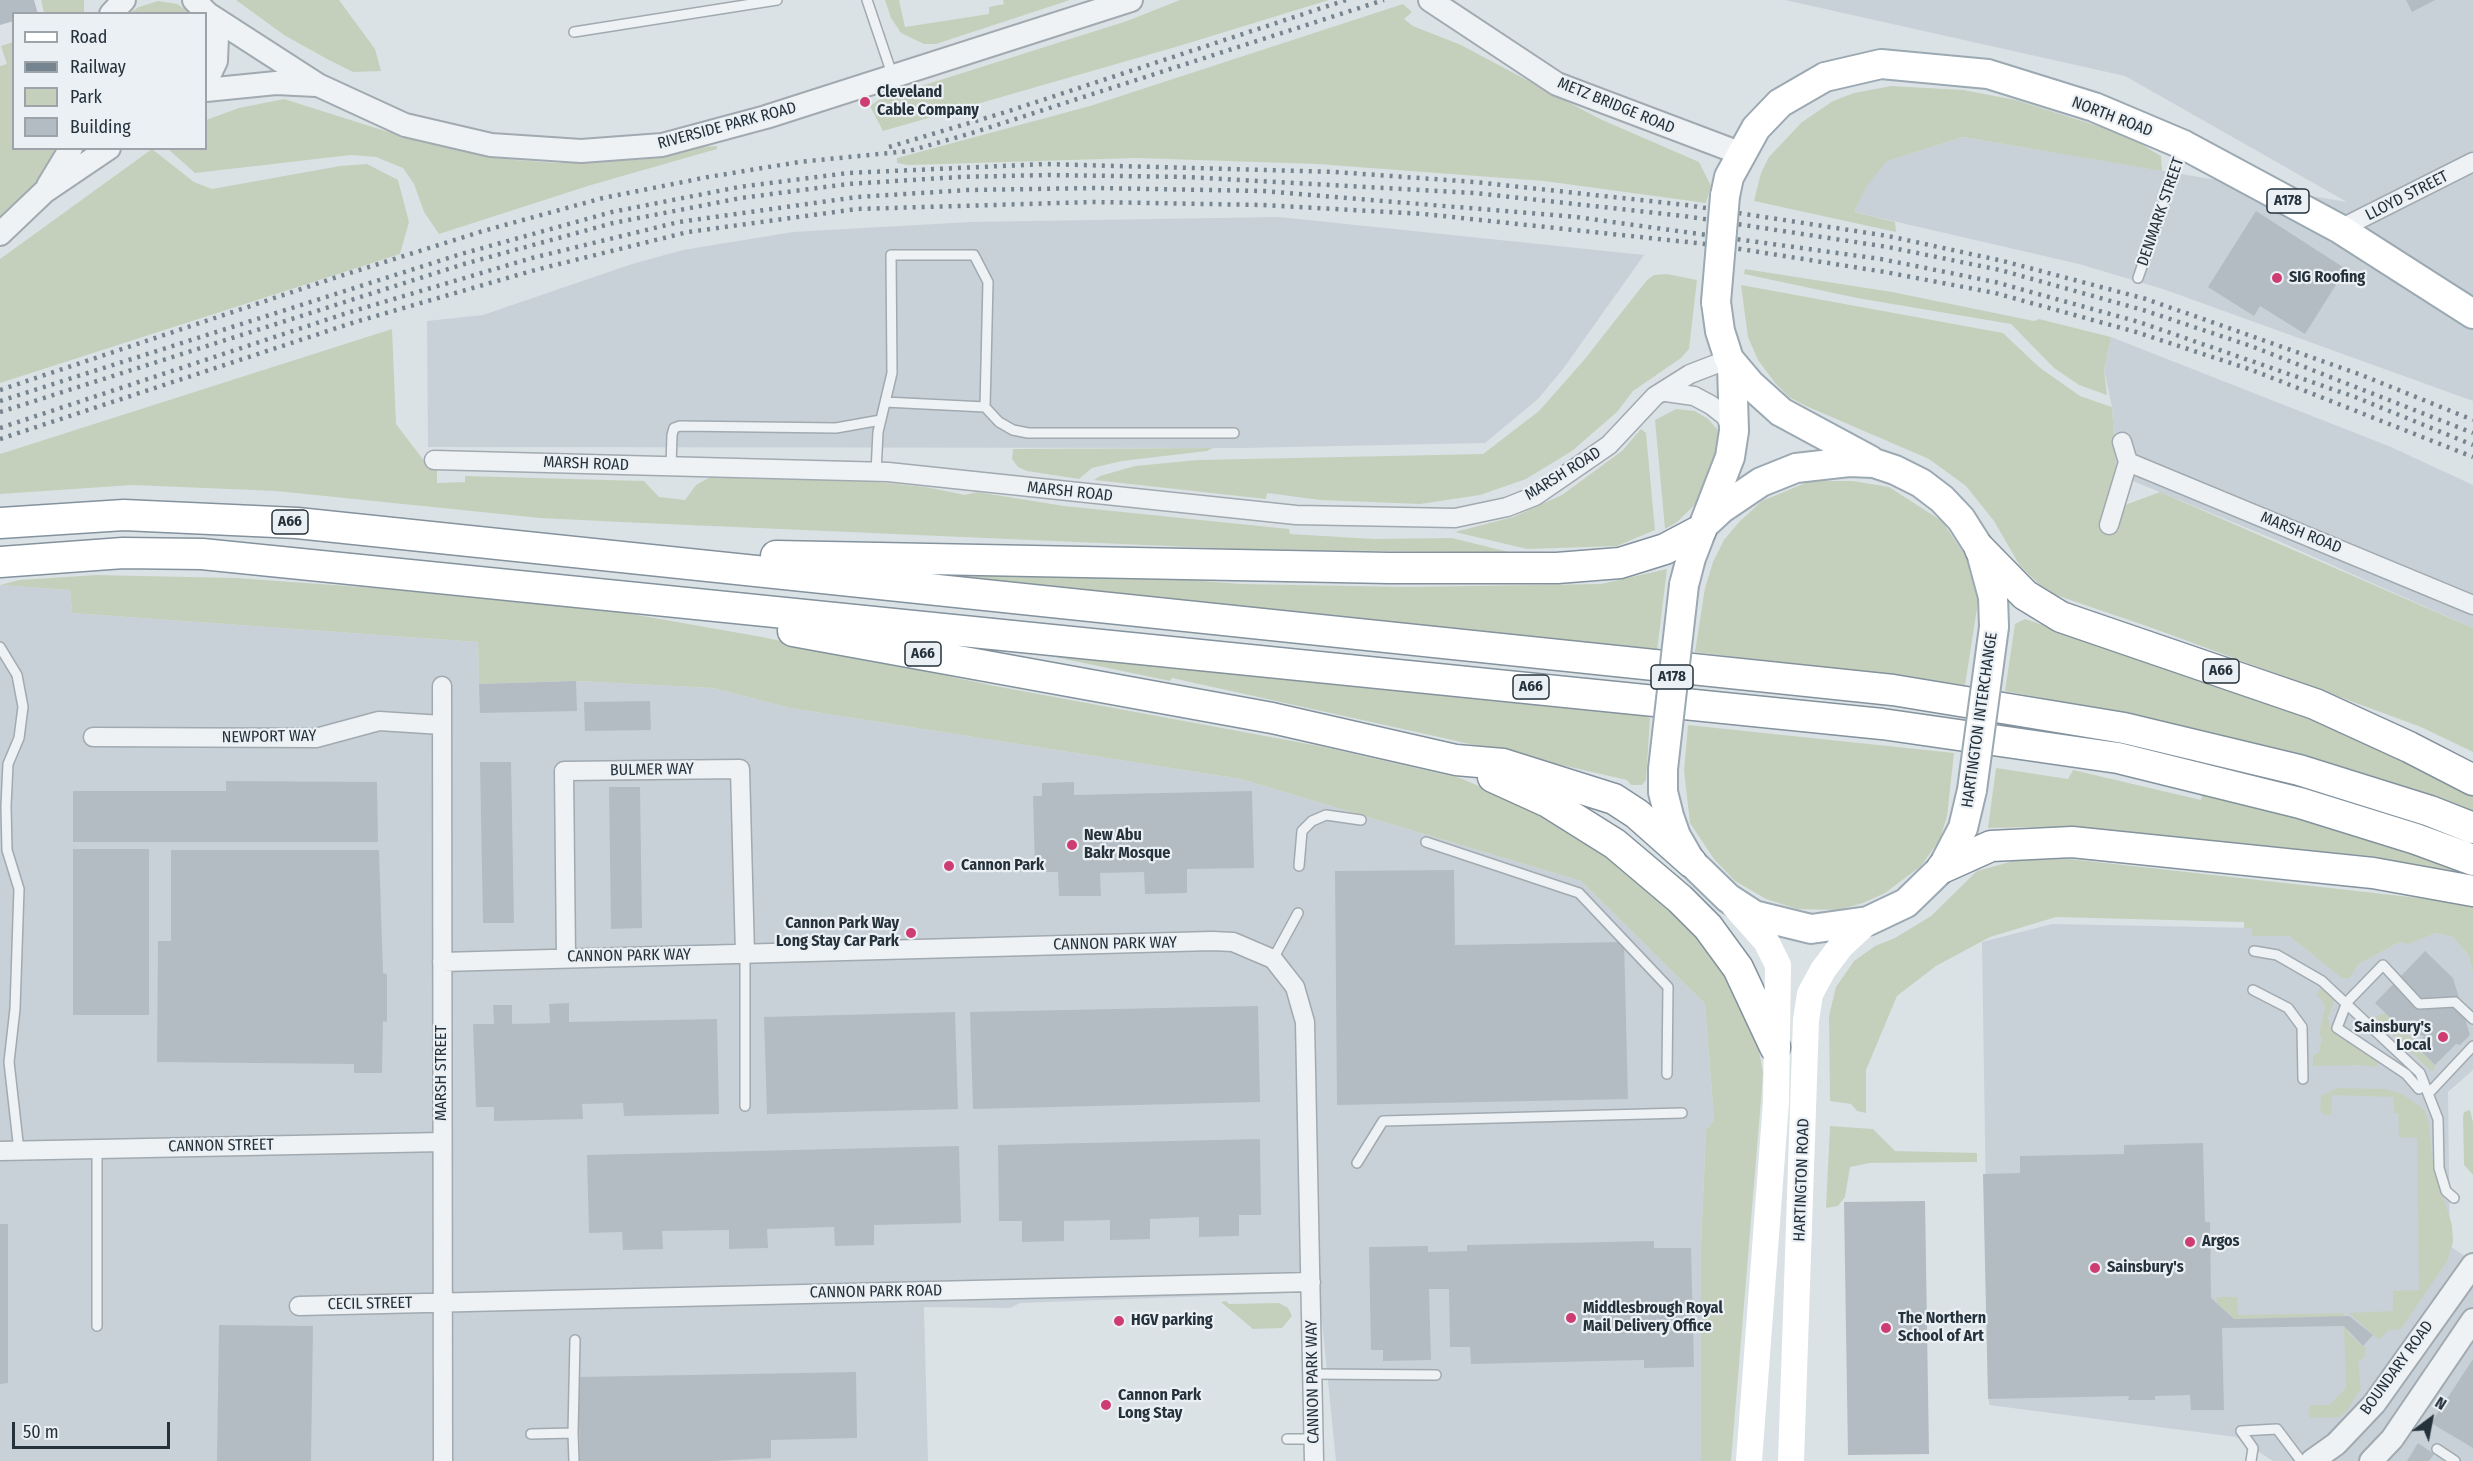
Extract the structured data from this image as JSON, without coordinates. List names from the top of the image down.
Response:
{
  "streets": {
    "highway": ["A66"],
    "main road": [
      "NORTH ROAD",
      "A178",
      "HARTINGTON INTERCHANGE",
      "HARTINGTON ROAD"
    ],
    "street": [
      "METZ BRIDGE ROAD",
      "RIVERSIDE PARK ROAD",
      "LLOYD STREET",
      "MARSH ROAD",
      "NEWPORT WAY",
      "BULMER WAY",
      "CANNON PARK WAY",
      "MARSH STREET",
      "CANNON STREET",
      "CANNON PARK ROAD",
      "CECIL STREET",
      "BOUNDARY ROAD"
    ],
    "lane": ["DENMARK STREET"]
  },
  "crossings": [
    ["METZ BRIDGE ROAD", "NORTH ROAD"],
    ["METZ BRIDGE ROAD", "A178"],
    ["NORTH ROAD", "LLOYD STREET"],
    ["NORTH ROAD", "A178"],
    ["NORTH ROAD", "DENMARK STREET"],
    ["A178", "MARSH ROAD"],
    ["A178", "HARTINGTON INTERCHANGE"],
    ["A66", "HARTINGTON INTERCHANGE"],
    ["HARTINGTON INTERCHANGE", "HARTINGTON ROAD"],
    ["NEWPORT WAY", "MARSH STREET"],
    ["BULMER WAY", "CANNON PARK WAY"],
    ["CANNON PARK WAY", "MARSH STREET"],
    ["CANNON PARK WAY", "CANNON PARK ROAD"],
    ["MARSH STREET", "CANNON STREET"],
    ["MARSH STREET", "CANNON PARK ROAD"],
    ["MARSH STREET", "CECIL STREET"],
    ["CANNON PARK ROAD", "CECIL STREET"]
  ],
  "places": [
    "Cleveland Cable Company",
    "SIG Roofing",
    "New Abu Bakr Mosque",
    "Cannon Park",
    "Cannon Park Way Long Stay Car Park",
    "Sainsbury's Local",
    "Argos",
    "Sainsbury's",
    "Middlesbrough Royal Mail Delivery Office",
    "HGV parking",
    "The Northern School of Art",
    "Cannon Park Long Stay"
  ],
  "legend": [
    "Road",
    "Railway",
    "Park",
    "Building"
  ],
  "scale_bar": "50 m",
  "north": "top right"
}
